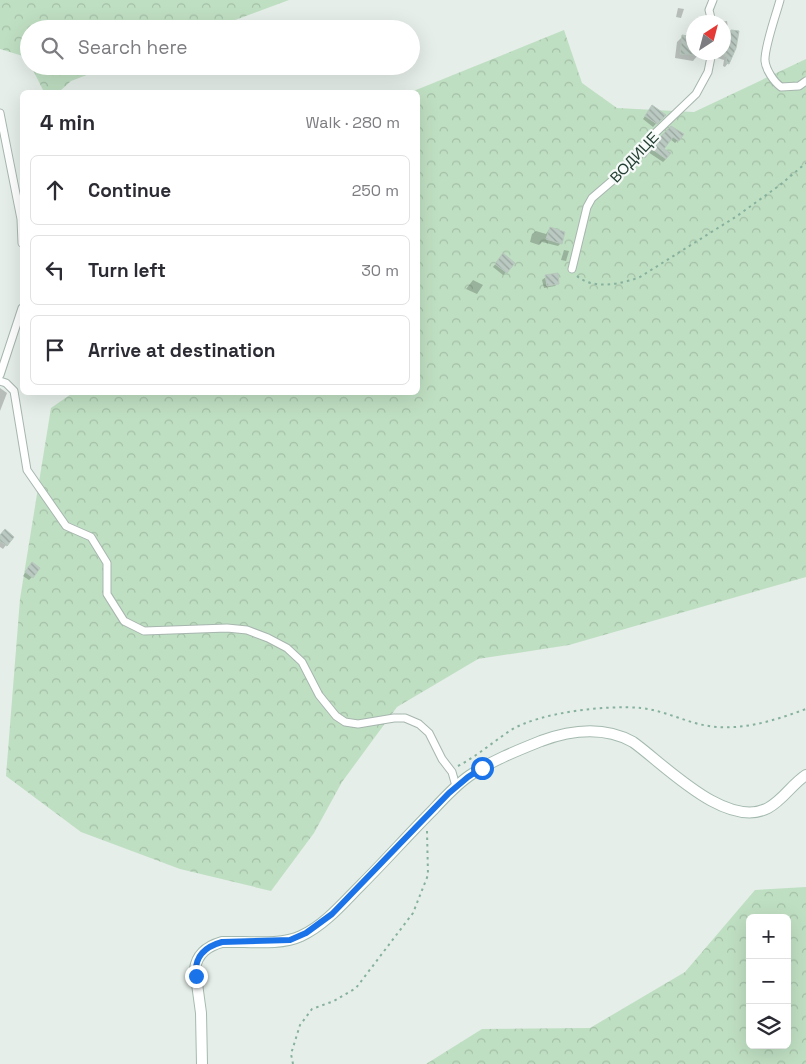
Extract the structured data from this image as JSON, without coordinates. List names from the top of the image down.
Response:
{
  "streets": {
    "street": ["ВОДИЦЕ"]
  },
  "north": "top right",
  "page": {
    "search": "Search here",
    "heading": ["4 min", "Walk · 280 m"],
    "list": [
      ["Continue", "250 m"],
      ["Turn left", "30 m"],
      "Arrive at destination"
    ],
    "map_buttons": ["+", "−"]
  }
}
